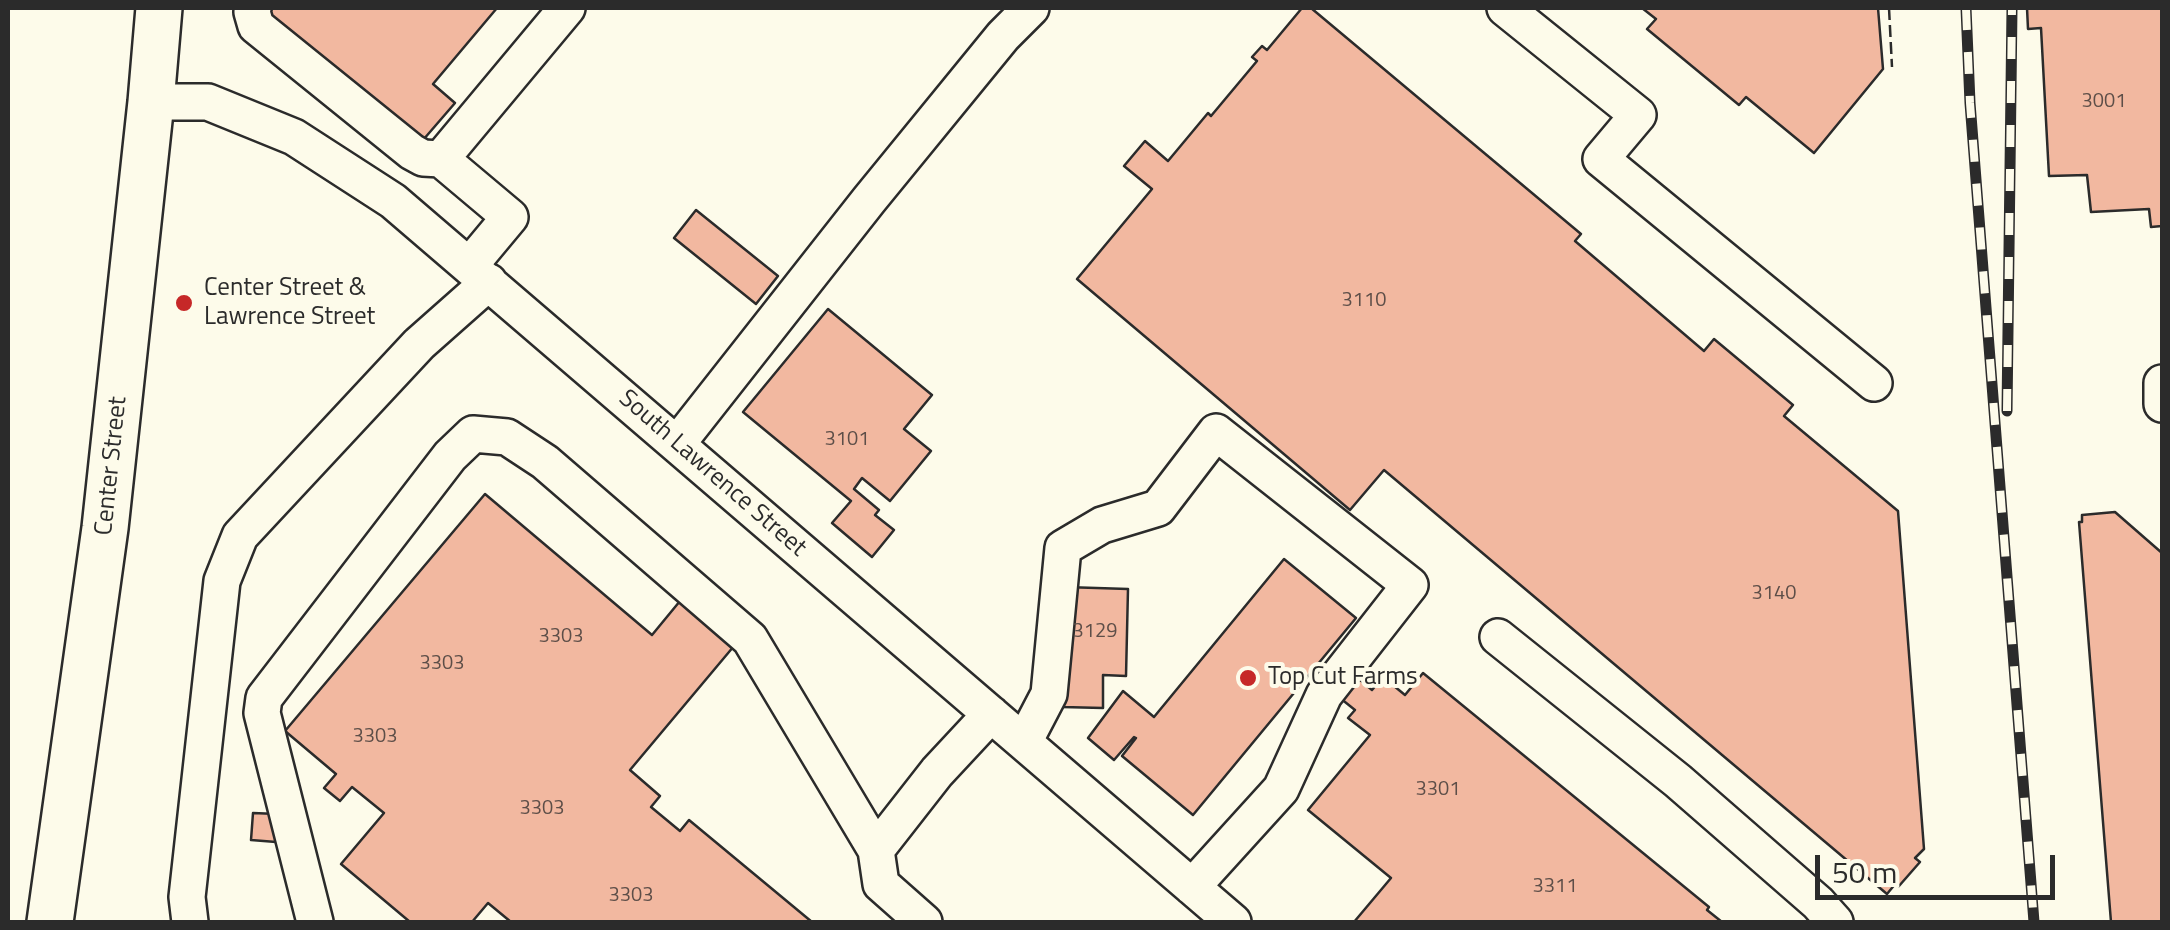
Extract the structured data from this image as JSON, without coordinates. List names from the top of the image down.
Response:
{
  "streets": {
    "main road": ["Center Street"],
    "street": ["South Lawrence Street"]
  },
  "crossings": [
    ["Center Street", "South Lawrence Street"]
  ],
  "places": ["Center Street & Lawrence Street", "Top Cut Farms"],
  "house_numbers": [
    "3001",
    "3110",
    "3101",
    "3140",
    "3129",
    "3303",
    "3303",
    "3303",
    "3301",
    "3303",
    "3311",
    "3303"
  ],
  "scale_bar": "50 m"
}
